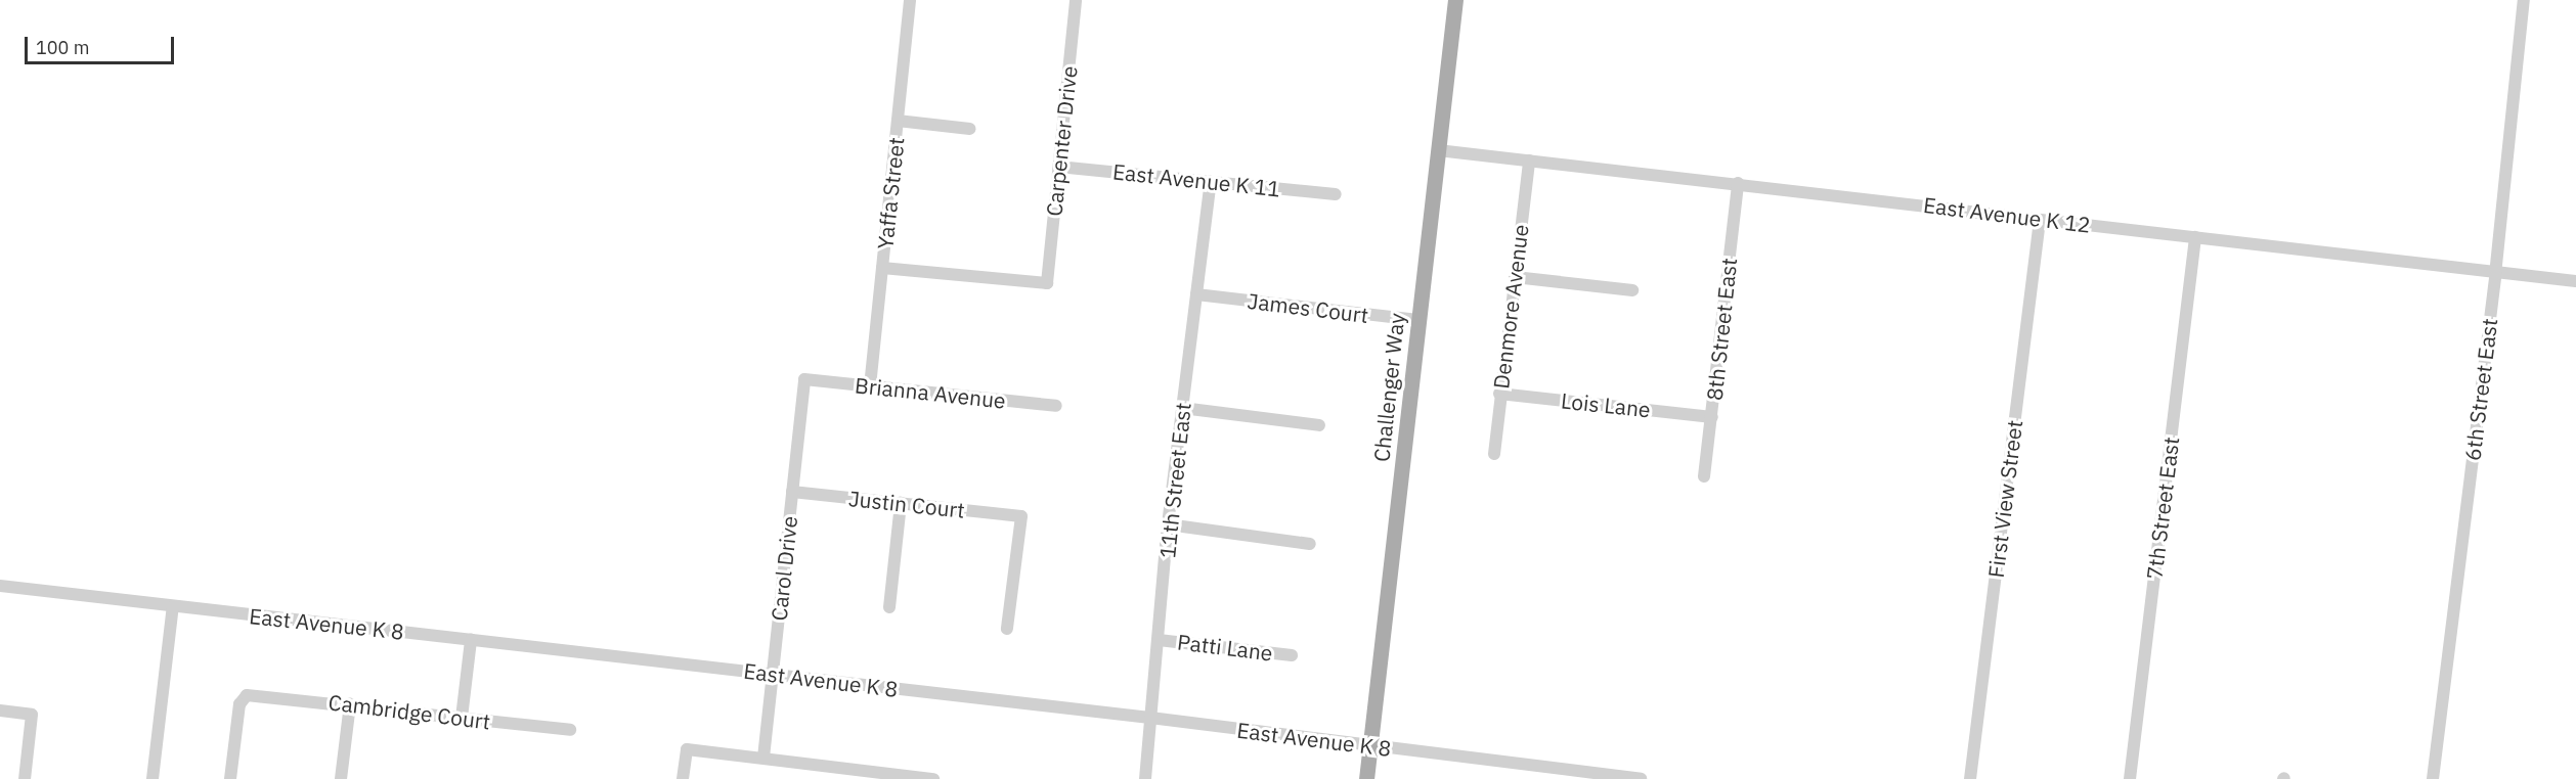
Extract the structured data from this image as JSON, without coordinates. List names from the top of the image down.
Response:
{
  "streets": {
    "main road": ["Challenger Way"],
    "street": [
      "Carpenter Drive",
      "East Avenue K 11",
      "Yaffa Street",
      "East Avenue K 12",
      "Denmore Avenue",
      "James Court",
      "8th Street East",
      "6th Street East",
      "Brianna Avenue",
      "Lois Lane",
      "11th Street East",
      "First View Street",
      "Justin Court",
      "7th Street East",
      "Carol Drive",
      "East Avenue K 8",
      "Patti Lane",
      "Cambridge Court"
    ]
  },
  "crossings": [
    ["Carpenter Drive", "East Avenue K 11"],
    ["Carpenter Drive", "Yaffa Street"],
    ["East Avenue K 11", "11th Street East"],
    ["Yaffa Street", "Brianna Avenue"],
    ["East Avenue K 12", "Denmore Avenue"],
    ["East Avenue K 12", "8th Street East"],
    ["East Avenue K 12", "Challenger Way"],
    ["East Avenue K 12", "6th Street East"],
    ["East Avenue K 12", "First View Street"],
    ["East Avenue K 12", "7th Street East"],
    ["Denmore Avenue", "Lois Lane"],
    ["James Court", "Challenger Way"],
    ["James Court", "11th Street East"],
    ["8th Street East", "Lois Lane"],
    ["Challenger Way", "East Avenue K 8"],
    ["Brianna Avenue", "Carol Drive"],
    ["11th Street East", "East Avenue K 8"],
    ["11th Street East", "Patti Lane"],
    ["Justin Court", "Carol Drive"],
    ["Carol Drive", "East Avenue K 8"]
  ],
  "scale_bar": "100 m"
}
